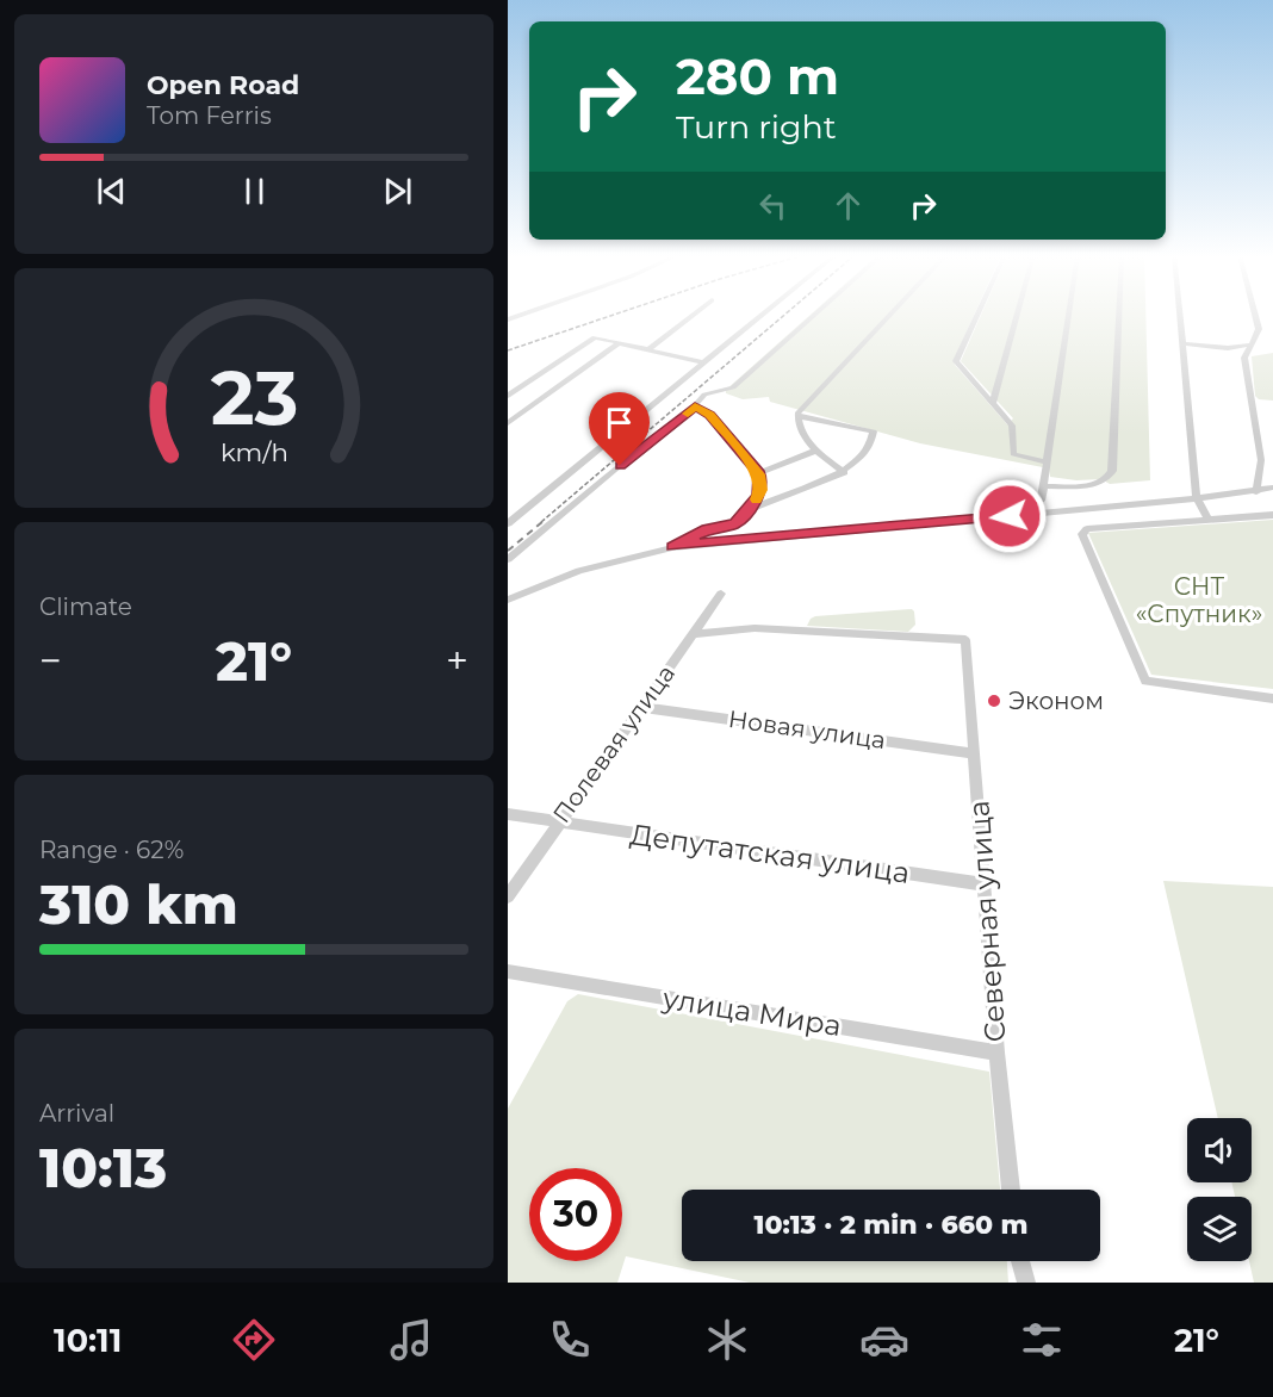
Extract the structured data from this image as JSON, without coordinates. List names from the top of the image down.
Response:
{
  "streets": {
    "street": [
      "Новая улица",
      "Полевая улица",
      "Депутатская улица",
      "Северная улица",
      "улица Мира"
    ]
  },
  "crossings": [
    ["Новая улица", "Полевая улица"],
    ["Новая улица", "Северная улица"],
    ["Полевая улица", "Депутатская улица"],
    ["Полевая улица", "Северная улица"],
    ["Депутатская улица", "Северная улица"],
    ["Северная улица", "улица Мира"]
  ],
  "parks": ["СНТ «Спутник»"],
  "places": ["Эконом"],
  "page": {
    "turn": ["280 m", "Turn right"],
    "song": ["Open Road", "Tom Ferris"],
    "tile": [
      "Climate",
      ["Range · 62%", "310 km"],
      ["Arrival", "10:13"]
    ],
    "heat": ["−", "21°", "+"],
    "limit": "30",
    "trip": "10:13 · 2 min · 660 m",
    "tabs": ["10:11", "21°"],
    "gauge": ["23", "km/h"]
  }
}
